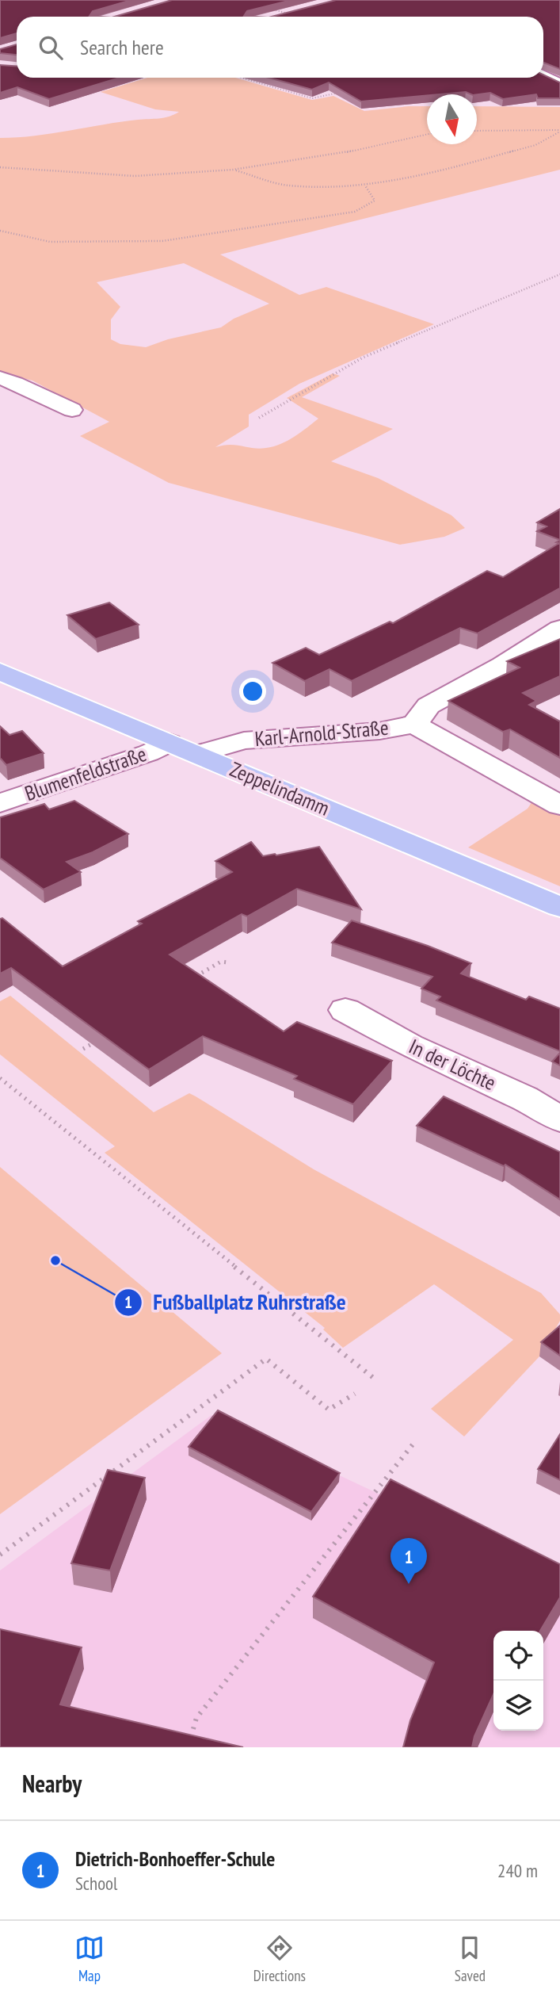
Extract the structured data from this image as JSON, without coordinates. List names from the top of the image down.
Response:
{
  "streets": {
    "main road": ["Zeppelindamm"],
    "street": ["Karl-Arnold-Straße", "Blumenfeldstraße", "In der Löchte"]
  },
  "crossings": [
    ["Karl-Arnold-Straße", "Zeppelindamm"],
    ["Blumenfeldstraße", "Zeppelindamm"]
  ],
  "places": ["Fußballplatz Ruhrstraße"],
  "north": "bottom",
  "page": {
    "search": "Search here",
    "pins": "1",
    "heading": "Nearby",
    "list": [
      {
        "mark": "1",
        "name": "Dietrich-Bonhoeffer-Schule",
        "note": "School",
        "value": "240 m"
      }
    ],
    "nav": ["Map", "Directions", "Saved"]
  }
}
